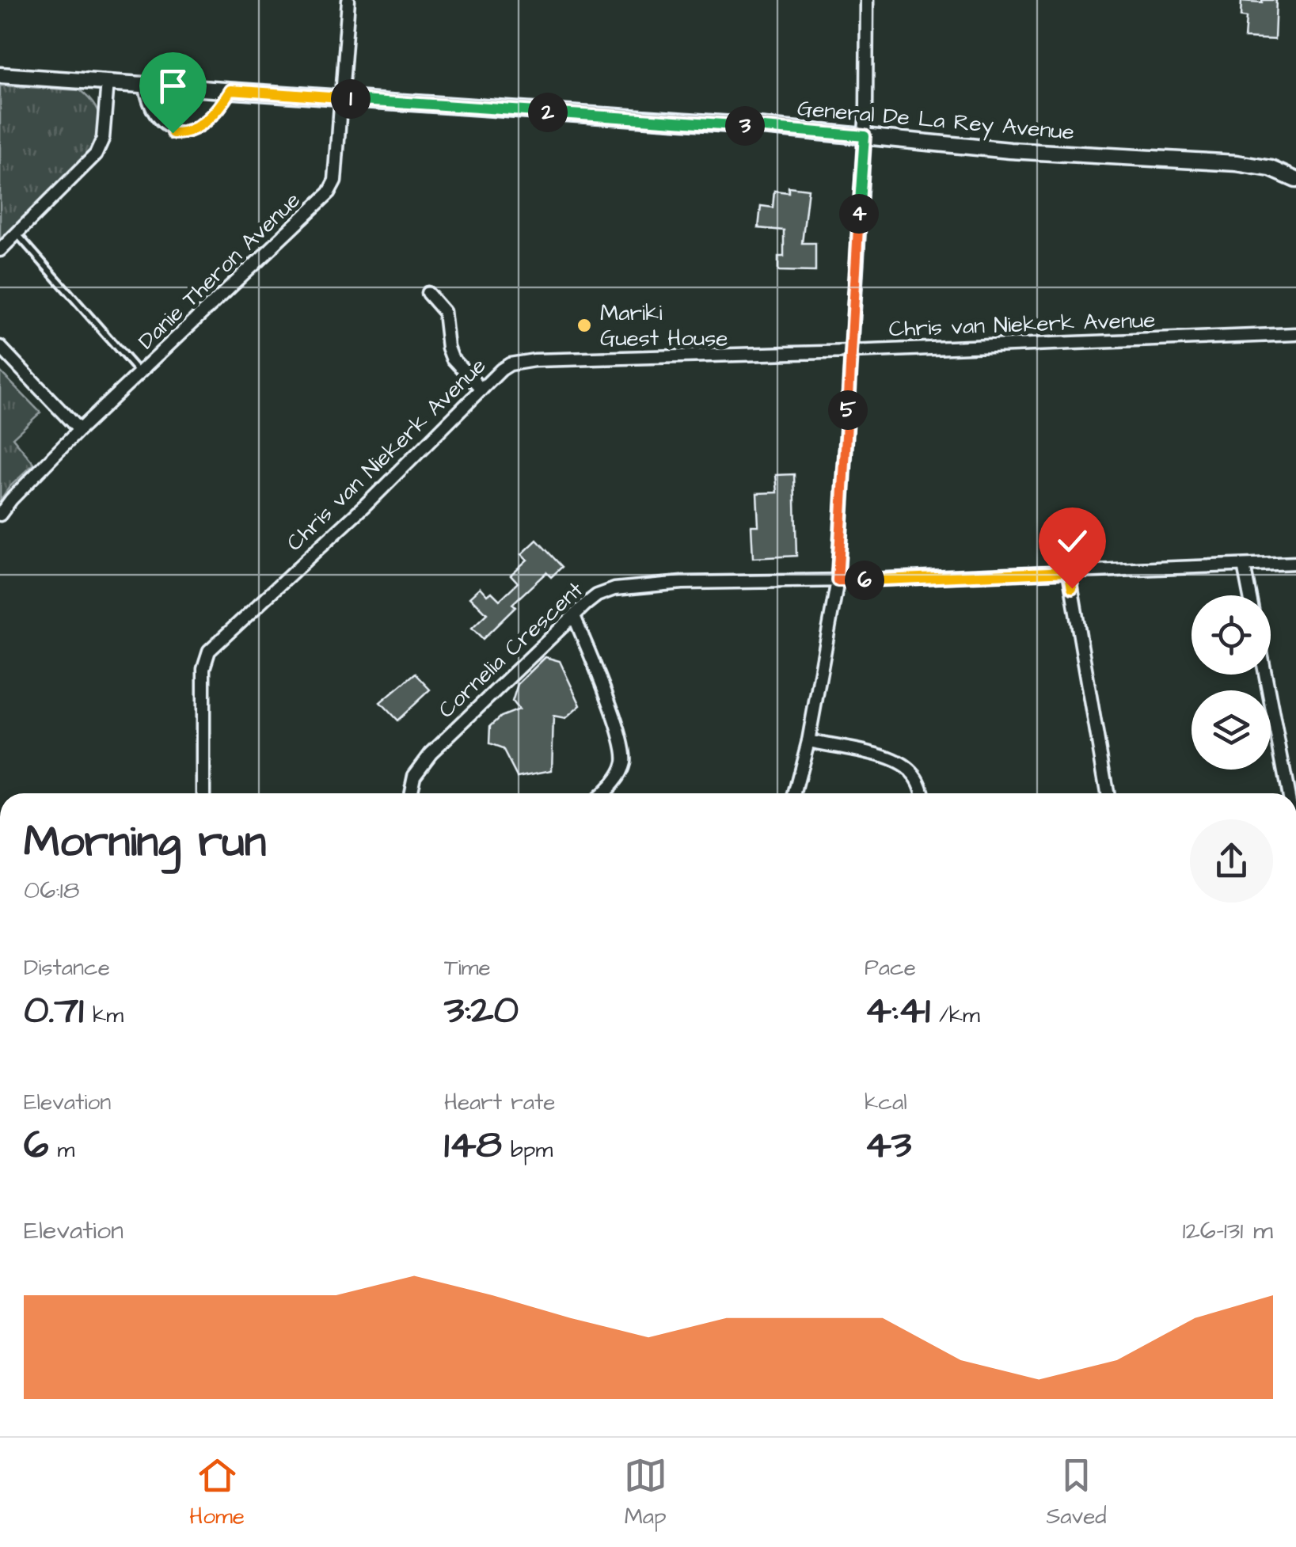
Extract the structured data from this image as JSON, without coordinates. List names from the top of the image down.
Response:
{
  "streets": {
    "street": [
      "General De La Rey Avenue",
      "Danie Theron Avenue",
      "Chris van Niekerk Avenue",
      "Cornelia Crescent"
    ]
  },
  "crossings": [
    ["General De La Rey Avenue", "Danie Theron Avenue"]
  ],
  "places": ["Mariki Guest House"],
  "page": {
    "pins": [
      "1",
      "2",
      "3",
      "4",
      "5",
      "6"
    ],
    "heading": ["Morning run", "06:18"],
    "stats": [
      ["Distance", "0.71 km"],
      ["Time", "3:20"],
      ["Pace", "4:41 /km"],
      ["Elevation", "6 m"],
      ["Heart rate", "148 bpm"],
      ["kcal", "43"]
    ],
    "chart": ["Elevation", "126–131 m"],
    "tabs": ["Home", "Map", "Saved"]
  }
}
